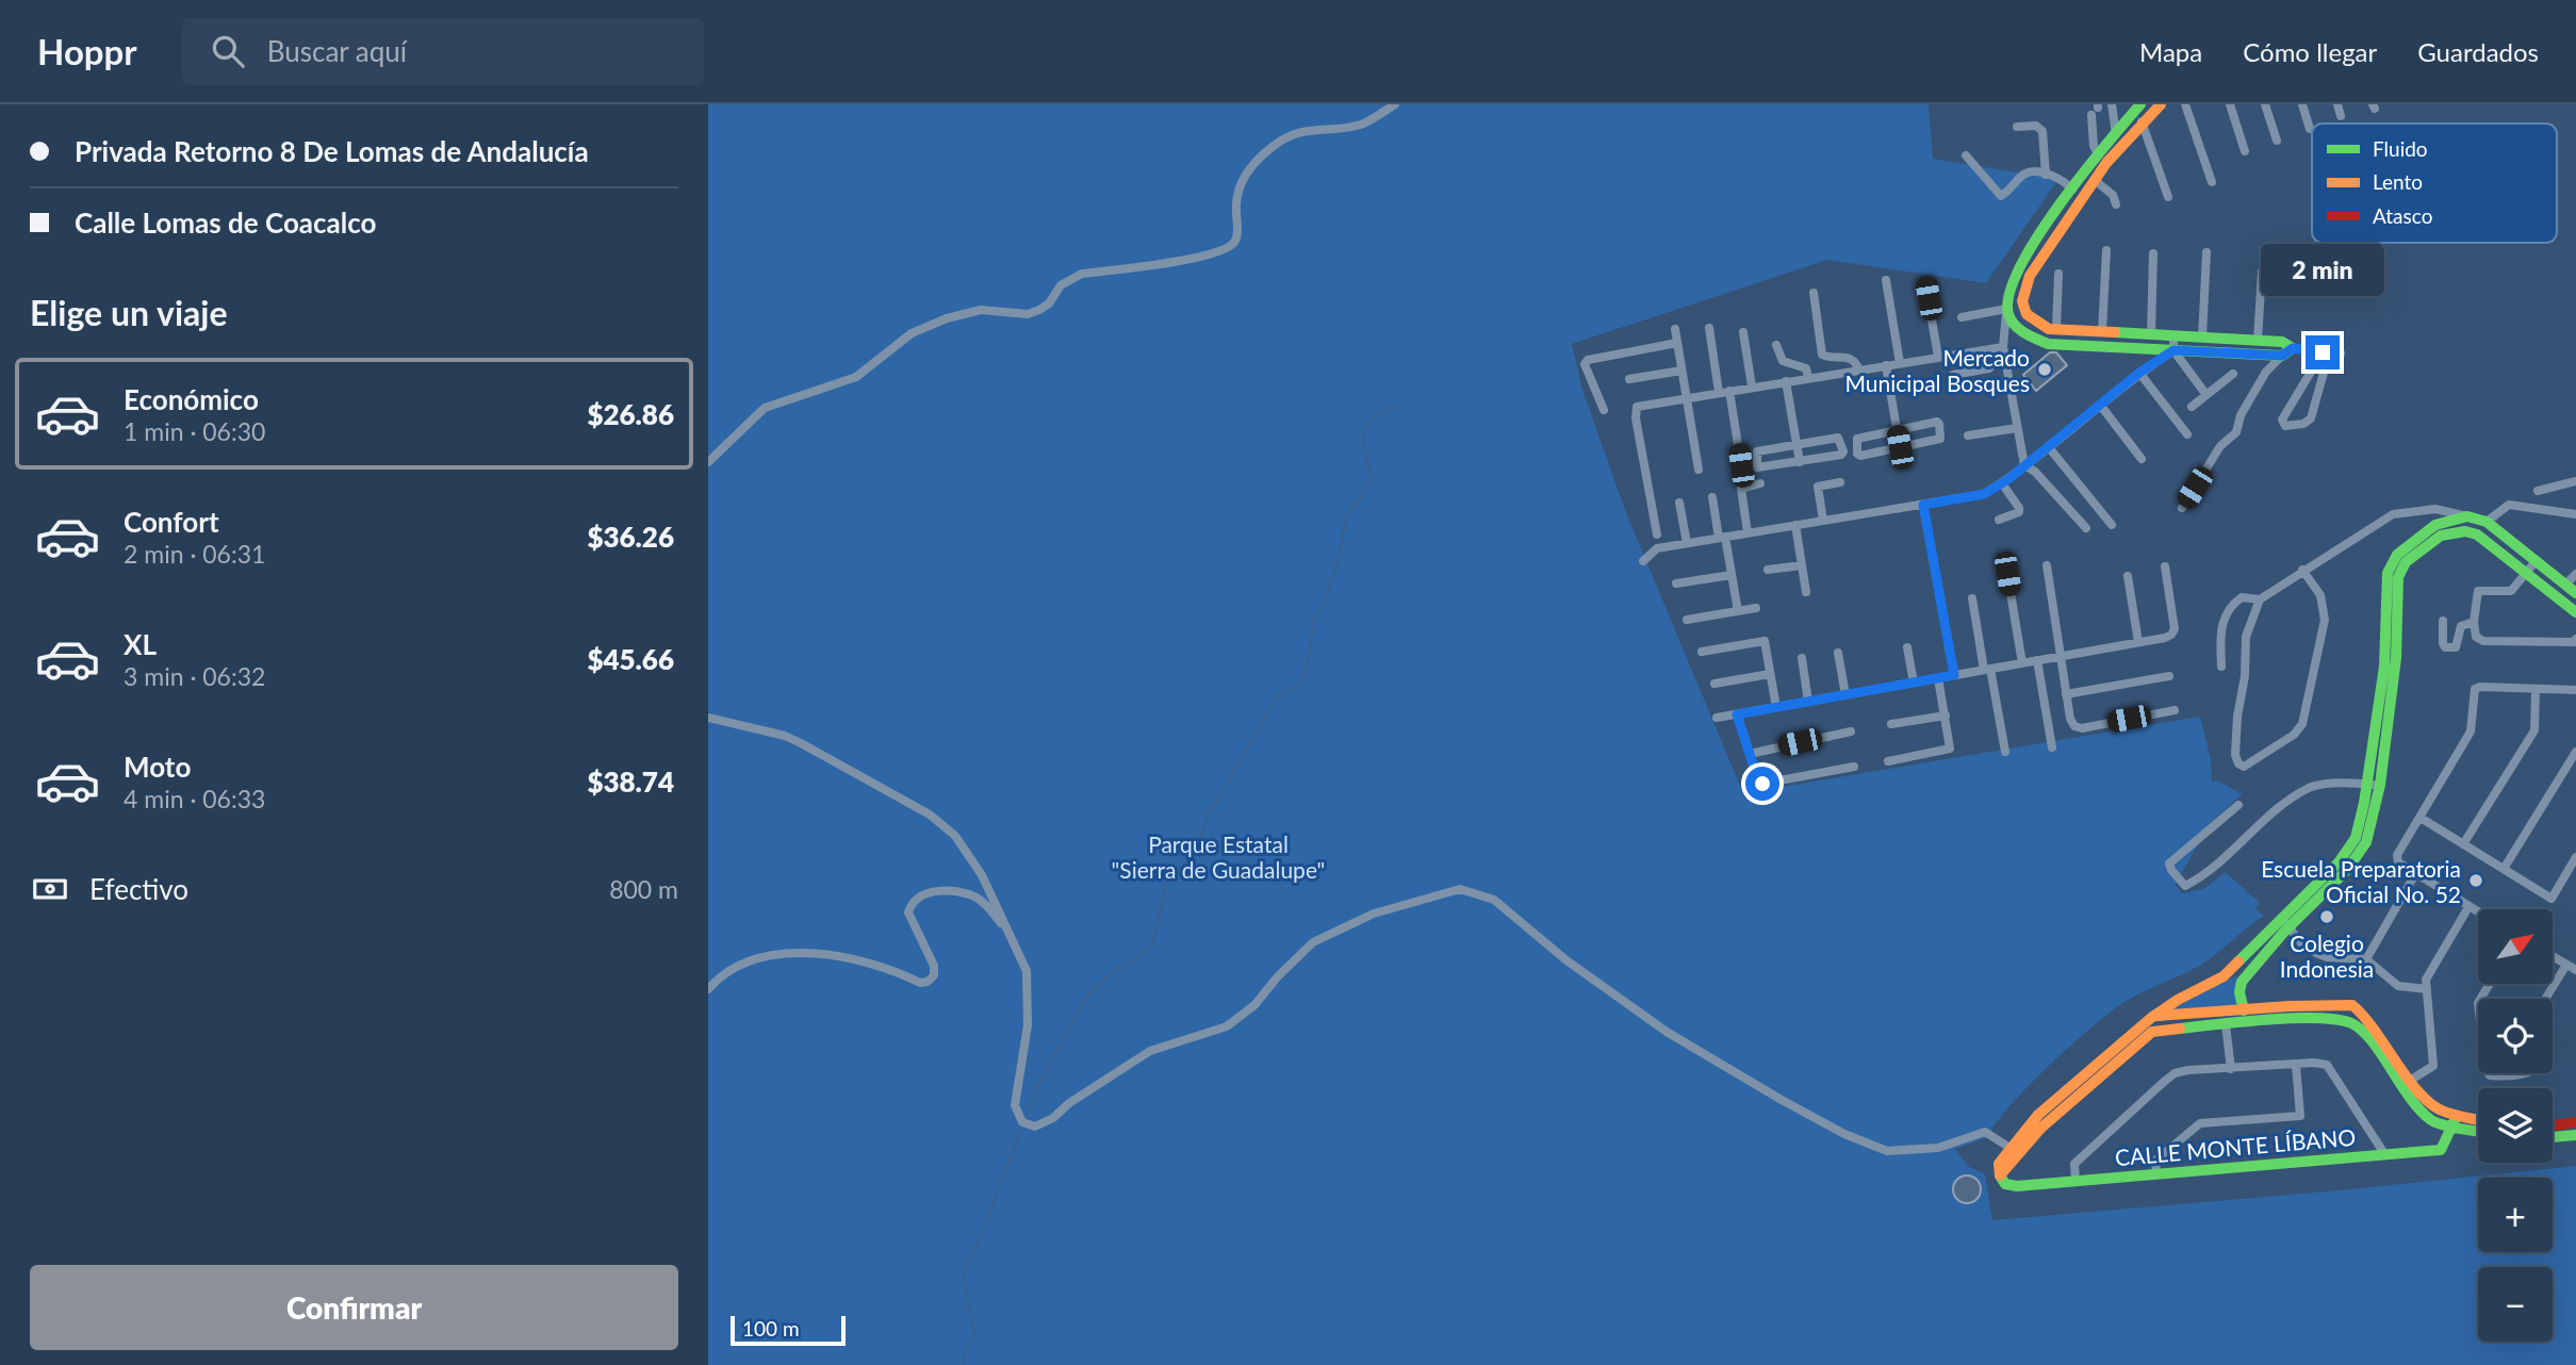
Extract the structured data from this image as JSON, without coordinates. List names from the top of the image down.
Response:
{
  "streets": {
    "street": ["CALLE MONTE LÍBANO"]
  },
  "parks": ["Parque Estatal \"Sierra de Guadalupe\""],
  "places": ["Mercado Municipal Bosques", "Escuela Preparatoria Oficial No. 52", "Colegio Indonesia"],
  "legend": ["Fluido", "Lento", "Atasco"],
  "scale_bar": "100 m",
  "north": "top right",
  "page": {
    "header": "Hoppr",
    "search": "Buscar aquí",
    "nav": ["Mapa", "Cómo llegar", "Guardados"],
    "banner": ["Privada Retorno 8 De Lomas de Andalucía", "Calle Lomas de Coacalco"],
    "bubble": "2 min",
    "heading": "Elige un viaje",
    "list": [
      {
        "name": "Económico",
        "note": "1 min · 06:30",
        "value": "$26.86"
      },
      {
        "name": "Confort",
        "note": "2 min · 06:31",
        "value": "$36.26"
      },
      {
        "name": "XL",
        "note": "3 min · 06:32",
        "value": "$45.66"
      },
      {
        "name": "Moto",
        "note": "4 min · 06:33",
        "value": "$38.74"
      }
    ],
    "pay": ["Efectivo", "800 m"],
    "map_buttons": ["+", "−"],
    "buttons": "Confirmar",
    "scale": "100 m"
  }
}
